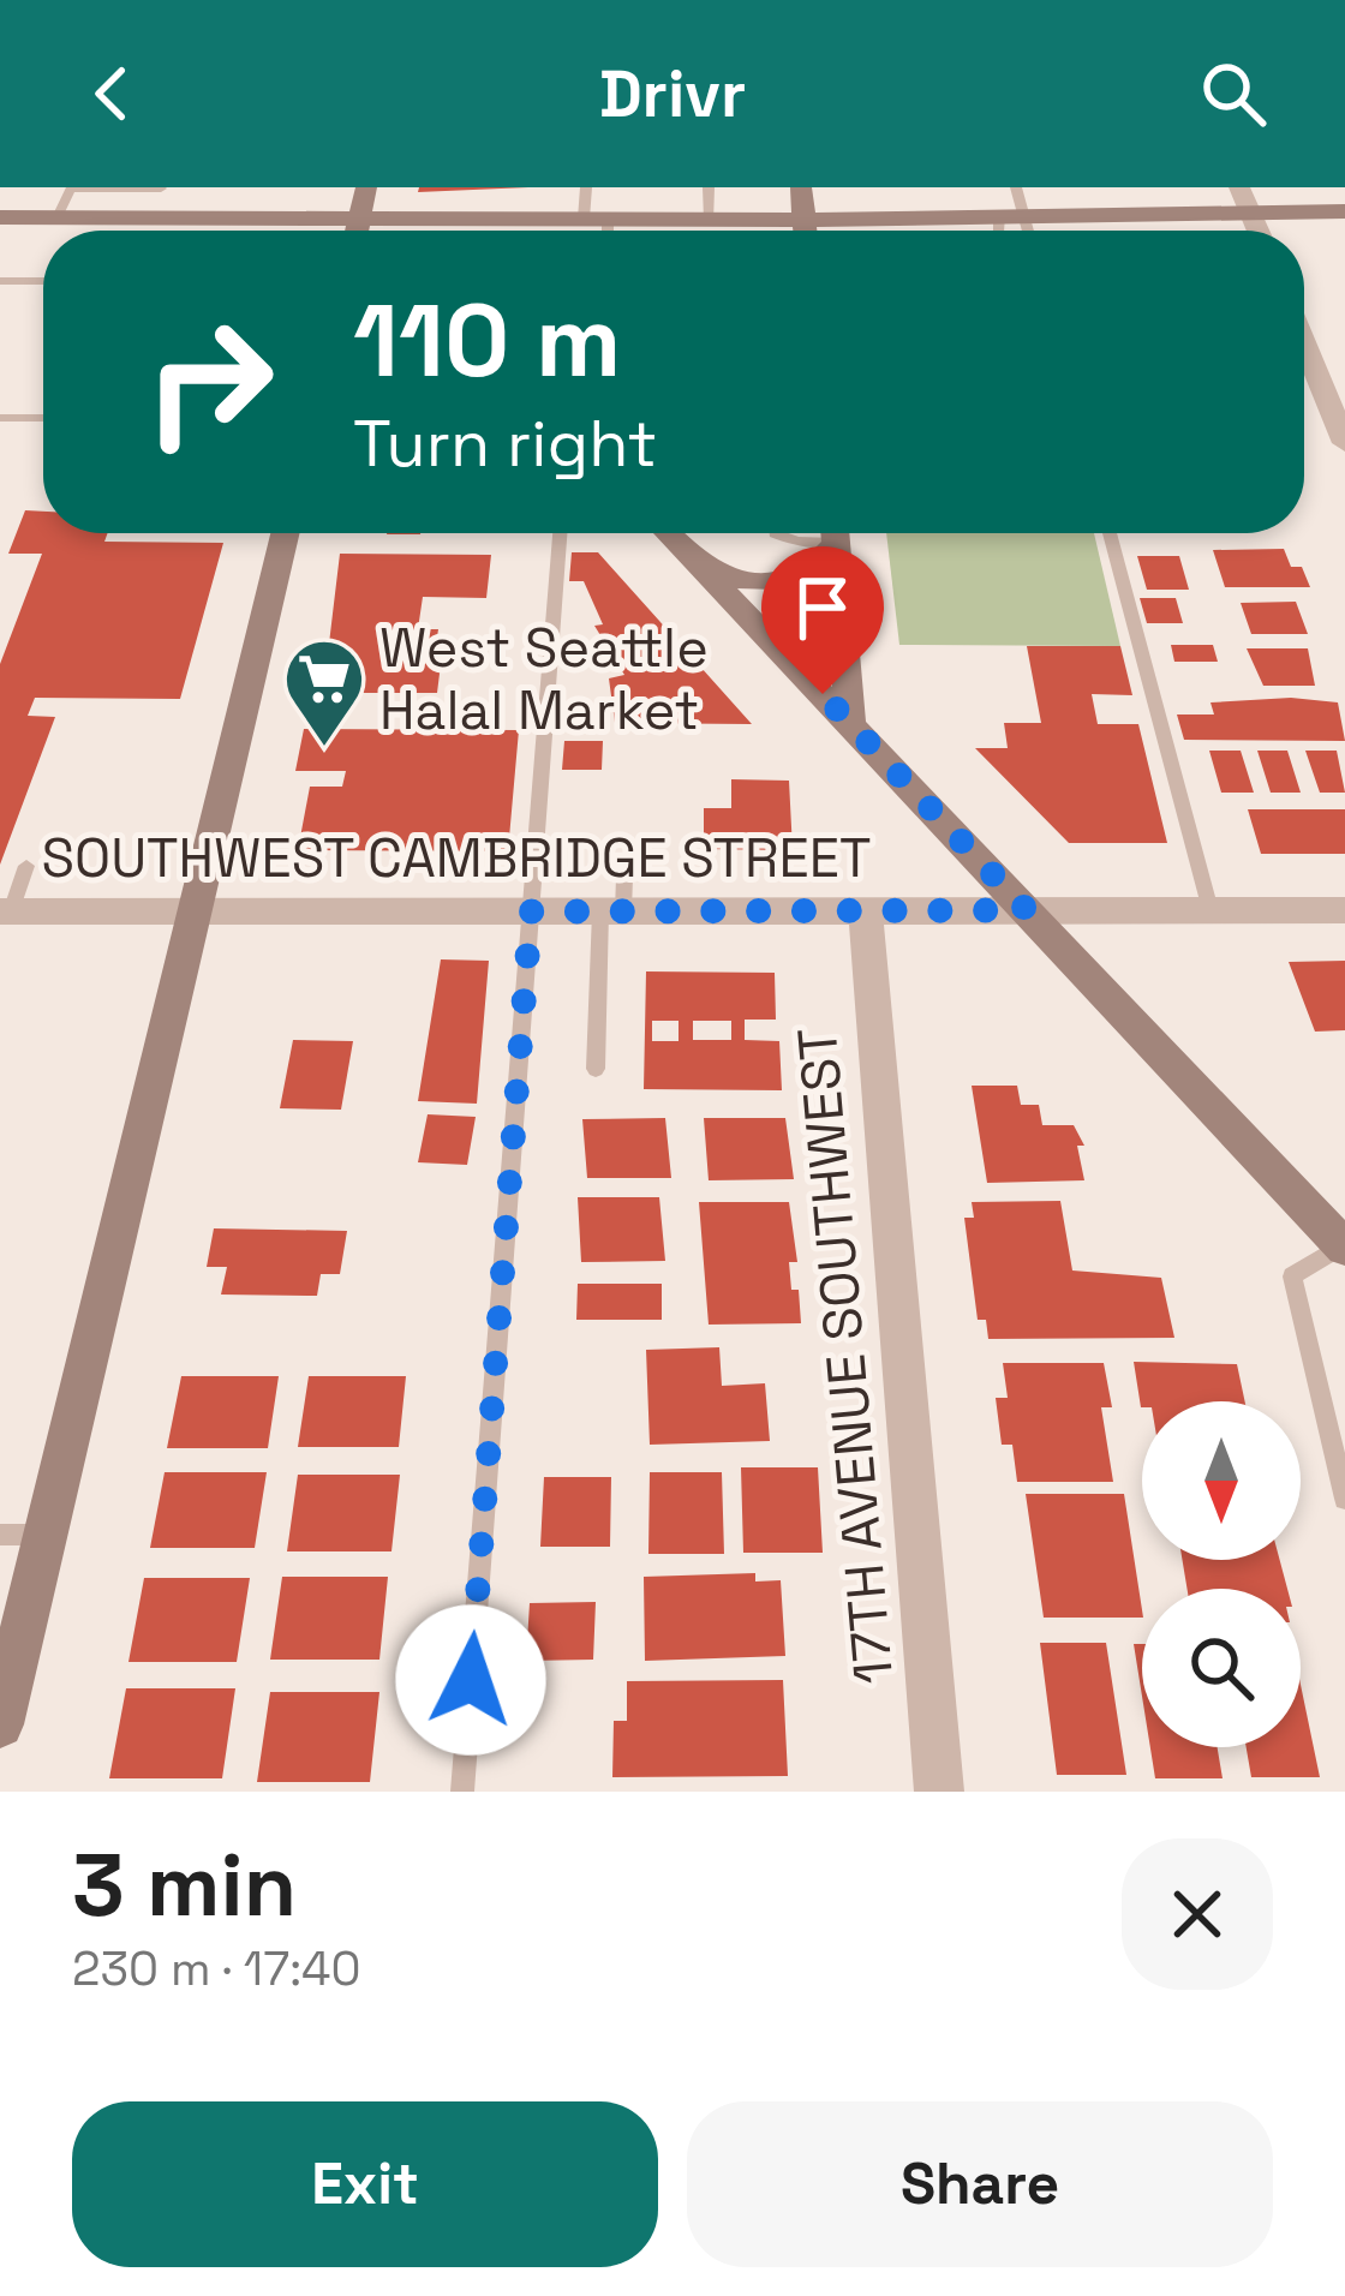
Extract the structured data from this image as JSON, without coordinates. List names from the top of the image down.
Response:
{
  "streets": {
    "street": ["SOUTHWEST CAMBRIDGE STREET", "17TH AVENUE SOUTHWEST"]
  },
  "crossings": [
    ["SOUTHWEST CAMBRIDGE STREET", "17TH AVENUE SOUTHWEST"]
  ],
  "places": {
    "supermarket": ["West Seattle Halal Market"]
  },
  "north": "bottom",
  "page": {
    "header": "Drivr",
    "turn": ["110 m", "Turn right"],
    "heading": ["3 min", "230 m · 17:40"],
    "buttons": ["Exit", "Share"]
  }
}
